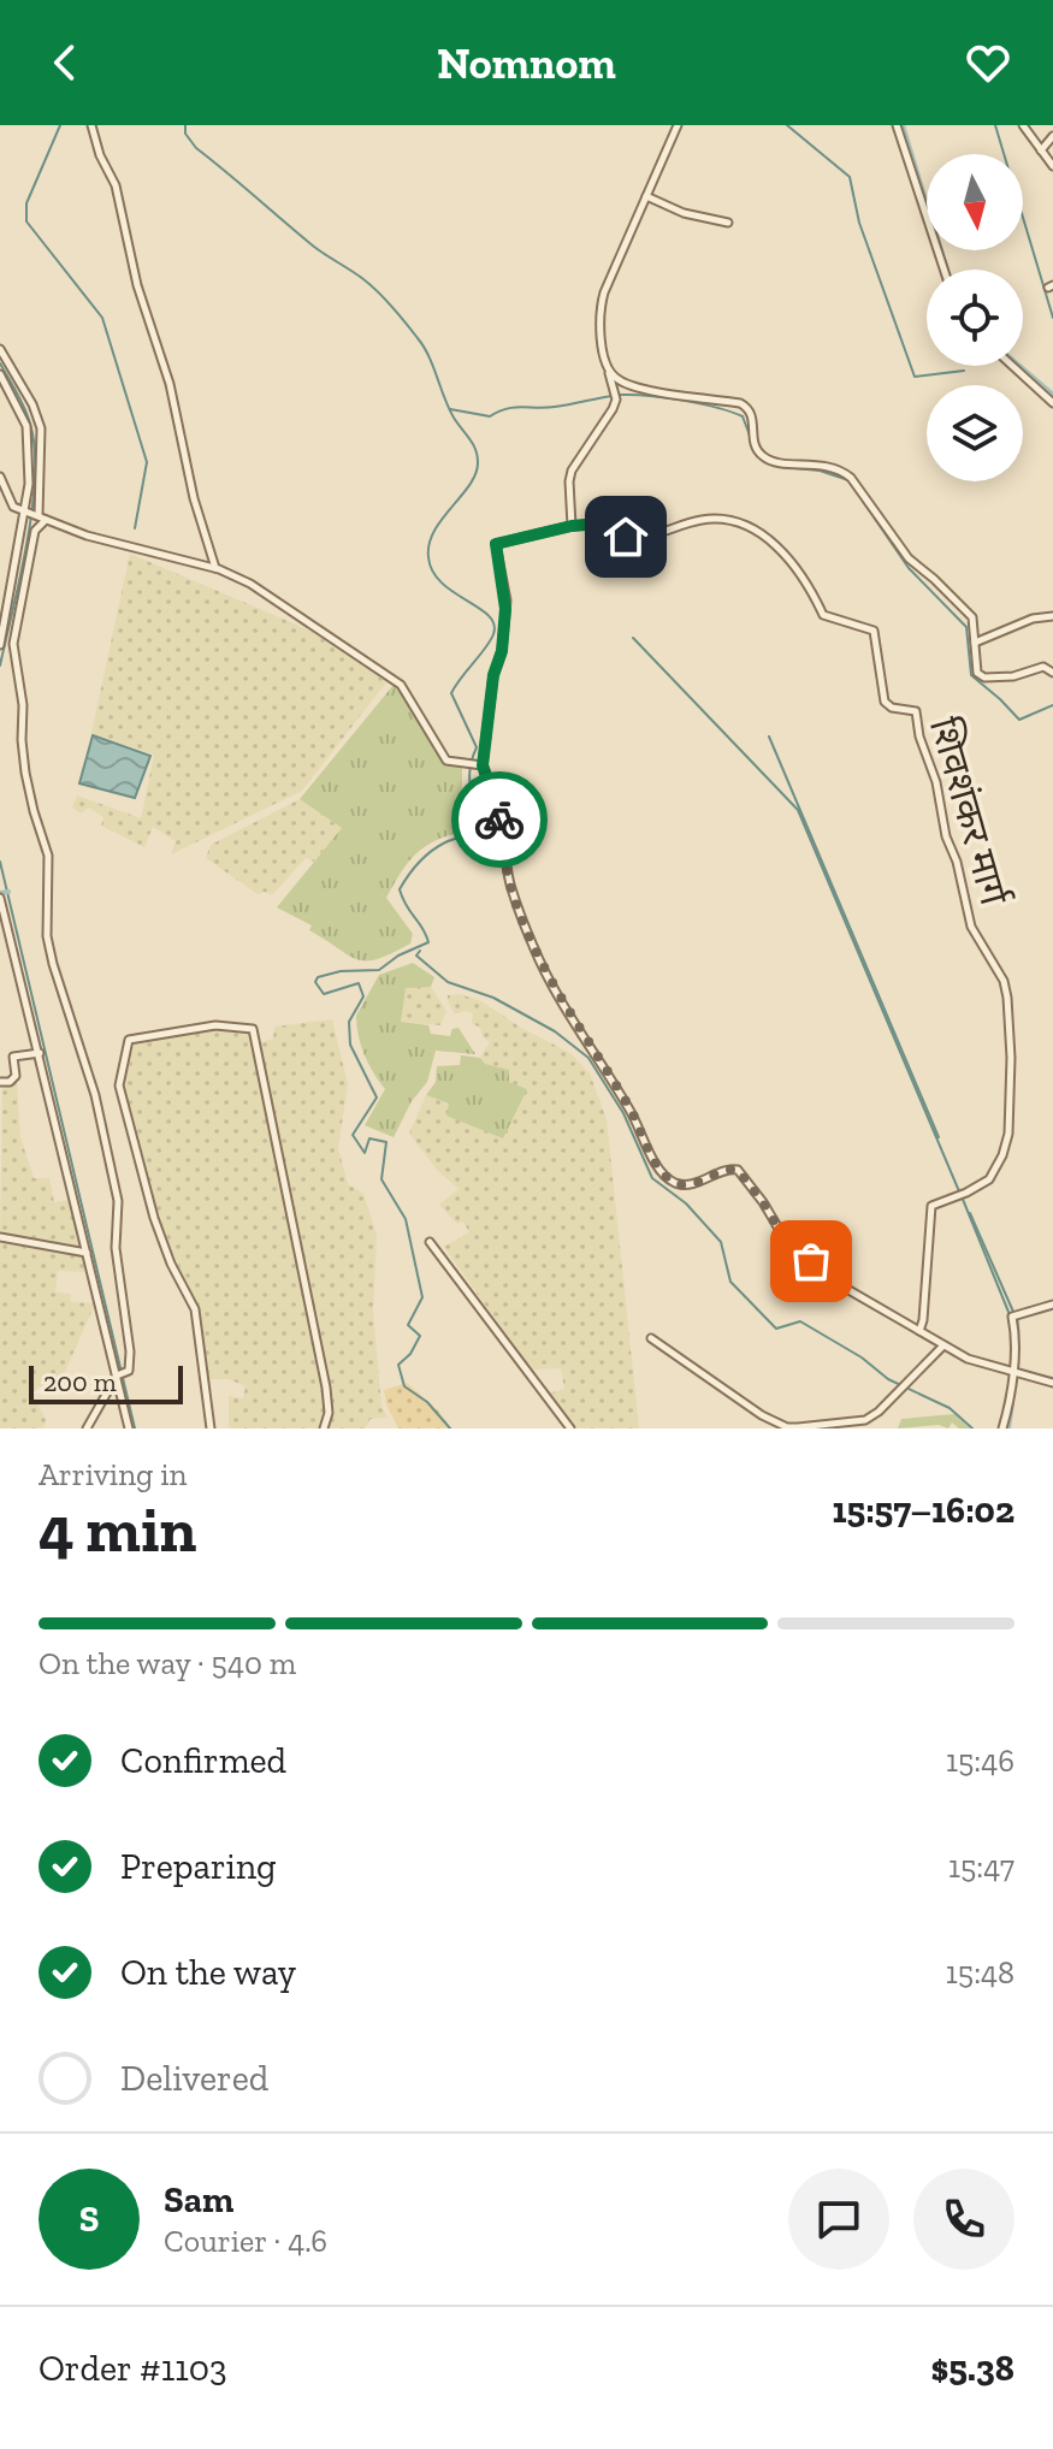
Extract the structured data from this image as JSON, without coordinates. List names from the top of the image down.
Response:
{
  "streets": {
    "street": ["शिवशंकर मार्ग"]
  },
  "scale_bar": "200 m",
  "north": "bottom",
  "page": {
    "header": "Nomnom",
    "scale": "200 m",
    "heading": ["4 min", "Arriving in", "15:57–16:02"],
    "panel": [
      "Sam",
      "Courier · 4.6",
      "Order #1103",
      "$5.38"
    ],
    "bar": "On the way · 540 m",
    "list": [
      ["Confirmed", "15:46"],
      ["Preparing", "15:47"],
      ["On the way", "15:48"],
      "Delivered"
    ],
    "round": "S"
  }
}
